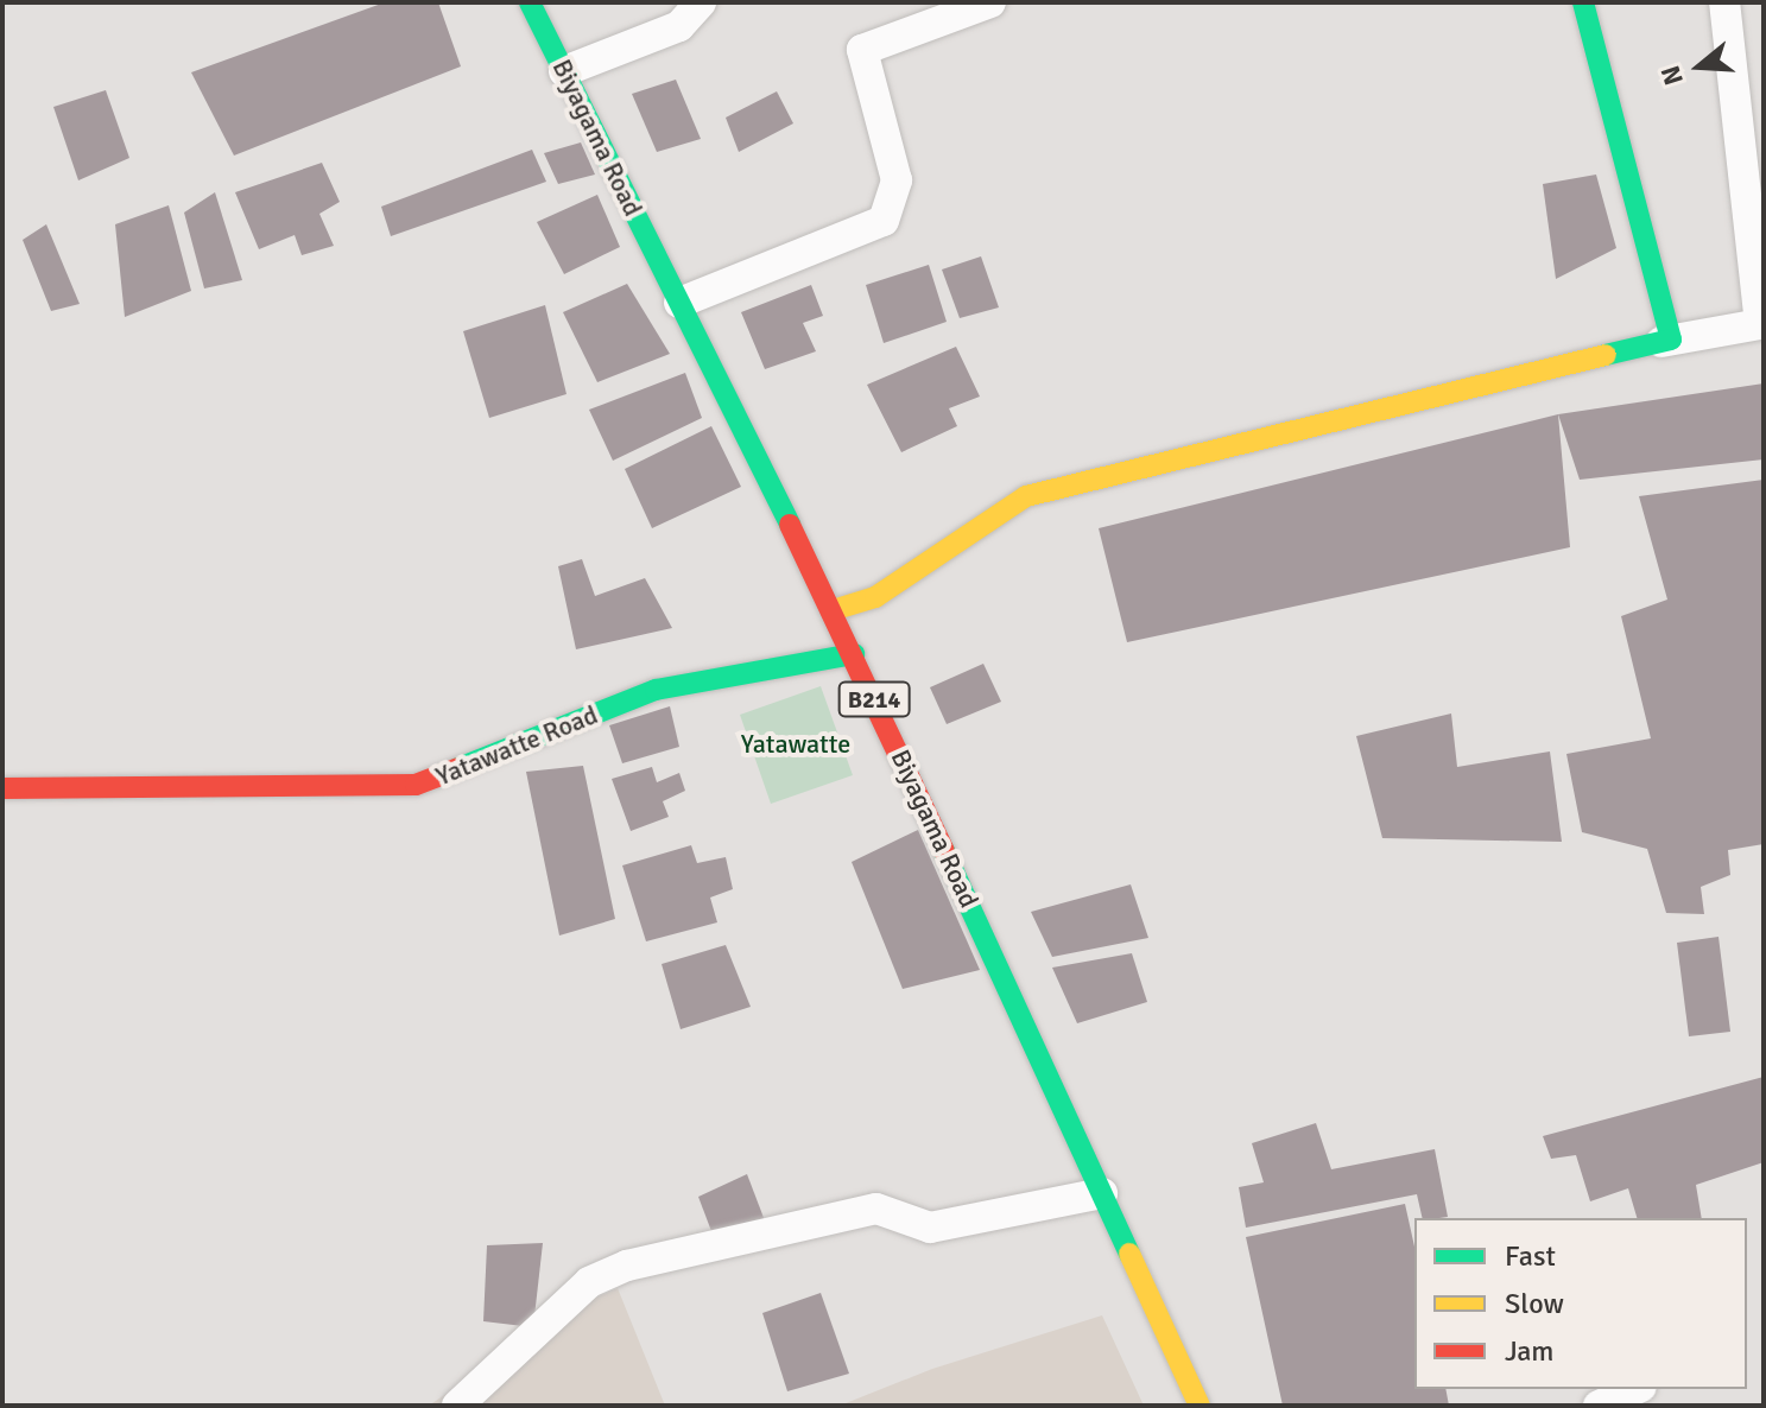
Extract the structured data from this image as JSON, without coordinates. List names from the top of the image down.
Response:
{
  "streets": {
    "street": ["Biyagama Road", "B214", "Yatawatte Road"]
  },
  "crossings": [
    ["Biyagama Road", "Yatawatte Road"]
  ],
  "parks": ["Yatawatte"],
  "legend": ["Fast", "Slow", "Jam"],
  "north": "left"
}
